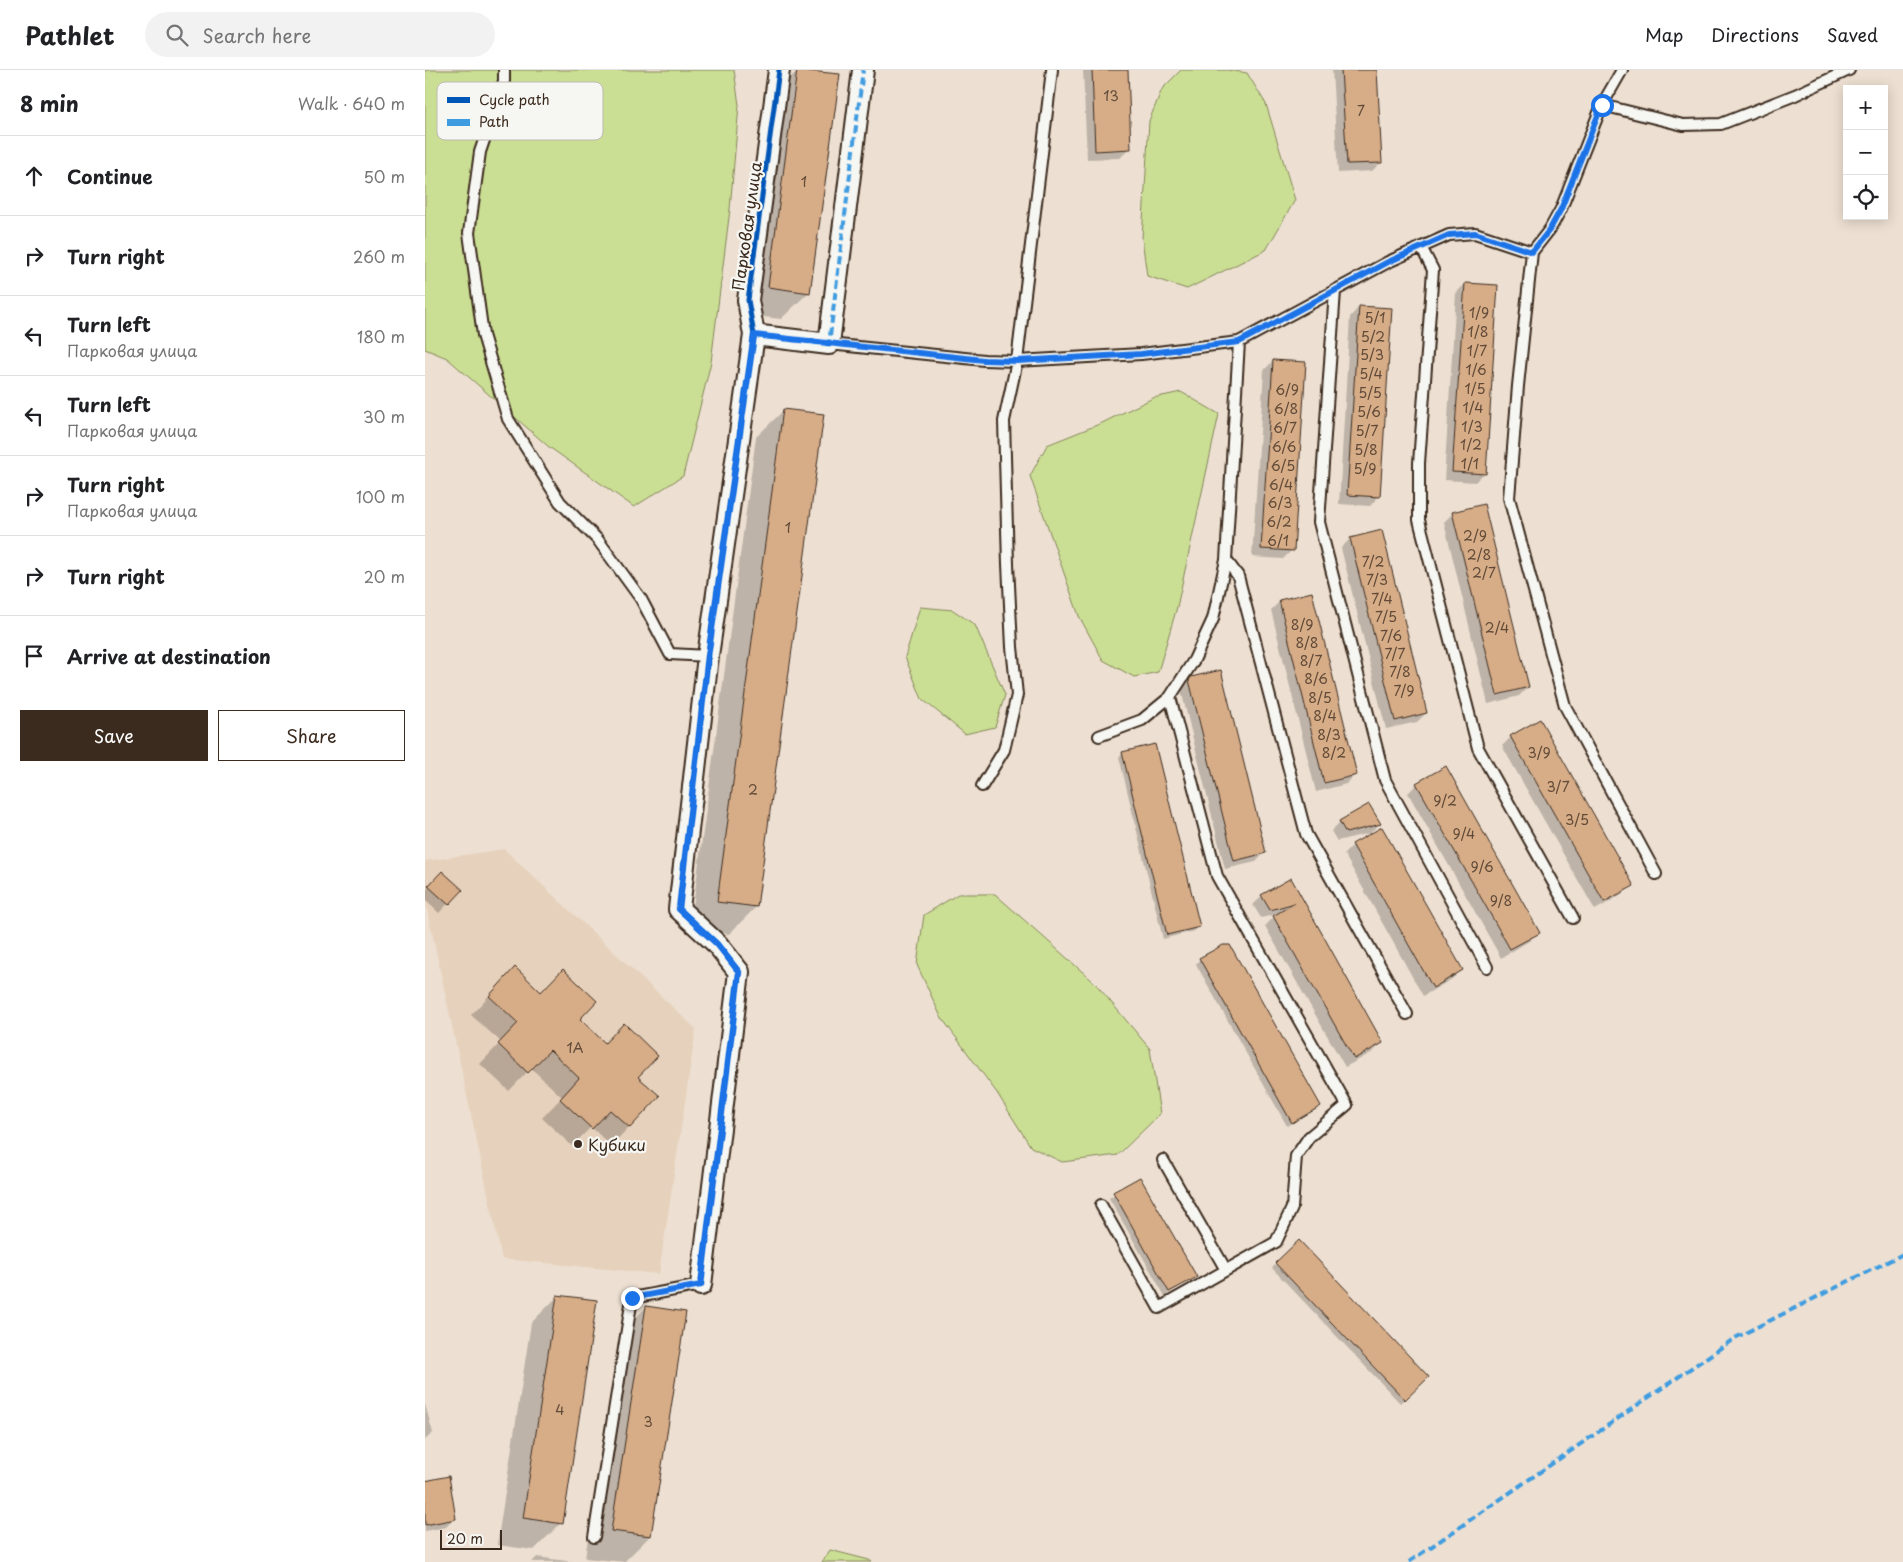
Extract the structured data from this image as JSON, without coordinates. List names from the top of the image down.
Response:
{
  "streets": {
    "street": ["Парковая улица"]
  },
  "places": ["Кубики"],
  "house_numbers": [
    "13",
    "7",
    "1",
    "1/9",
    "5/1",
    "1/8",
    "5/2",
    "1/7",
    "5/3",
    "1/6",
    "5/4",
    "1/5",
    "6/9",
    "5/5",
    "1/4",
    "6/8",
    "5/6",
    "1/3",
    "6/7",
    "5/7",
    "1/2",
    "6/6",
    "5/8",
    "1/1",
    "6/5",
    "5/9",
    "6/4",
    "6/3",
    "6/2",
    "1",
    "2/9",
    "6/1",
    "2/8",
    "7/2",
    "2/7",
    "7/3",
    "7/4",
    "7/5",
    "8/9",
    "2/4",
    "7/6",
    "8/8",
    "7/7",
    "8/7",
    "7/8",
    "8/6",
    "7/9",
    "8/5",
    "8/4",
    "8/3",
    "8/2",
    "3/9",
    "3/7",
    "2",
    "9/2",
    "3/5",
    "9/4",
    "9/6",
    "9/8",
    "1А",
    "4",
    "3"
  ],
  "legend": ["Cycle path", "Path"],
  "scale_bar": "20 m",
  "page": {
    "header": "Pathlet",
    "search": "Search here",
    "nav": ["Map", "Directions", "Saved"],
    "heading": ["8 min", "Walk · 640 m"],
    "map_buttons": ["+", "−"],
    "list": [
      ["Continue", "50 m"],
      ["Turn right", "260 m"],
      ["Turn left", "Парковая улица", "180 m"],
      ["Turn left", "Парковая улица", "30 m"],
      ["Turn right", "Парковая улица", "100 m"],
      ["Turn right", "20 m"],
      "Arrive at destination"
    ],
    "buttons": ["Save", "Share"],
    "scale": "20 m"
  }
}
